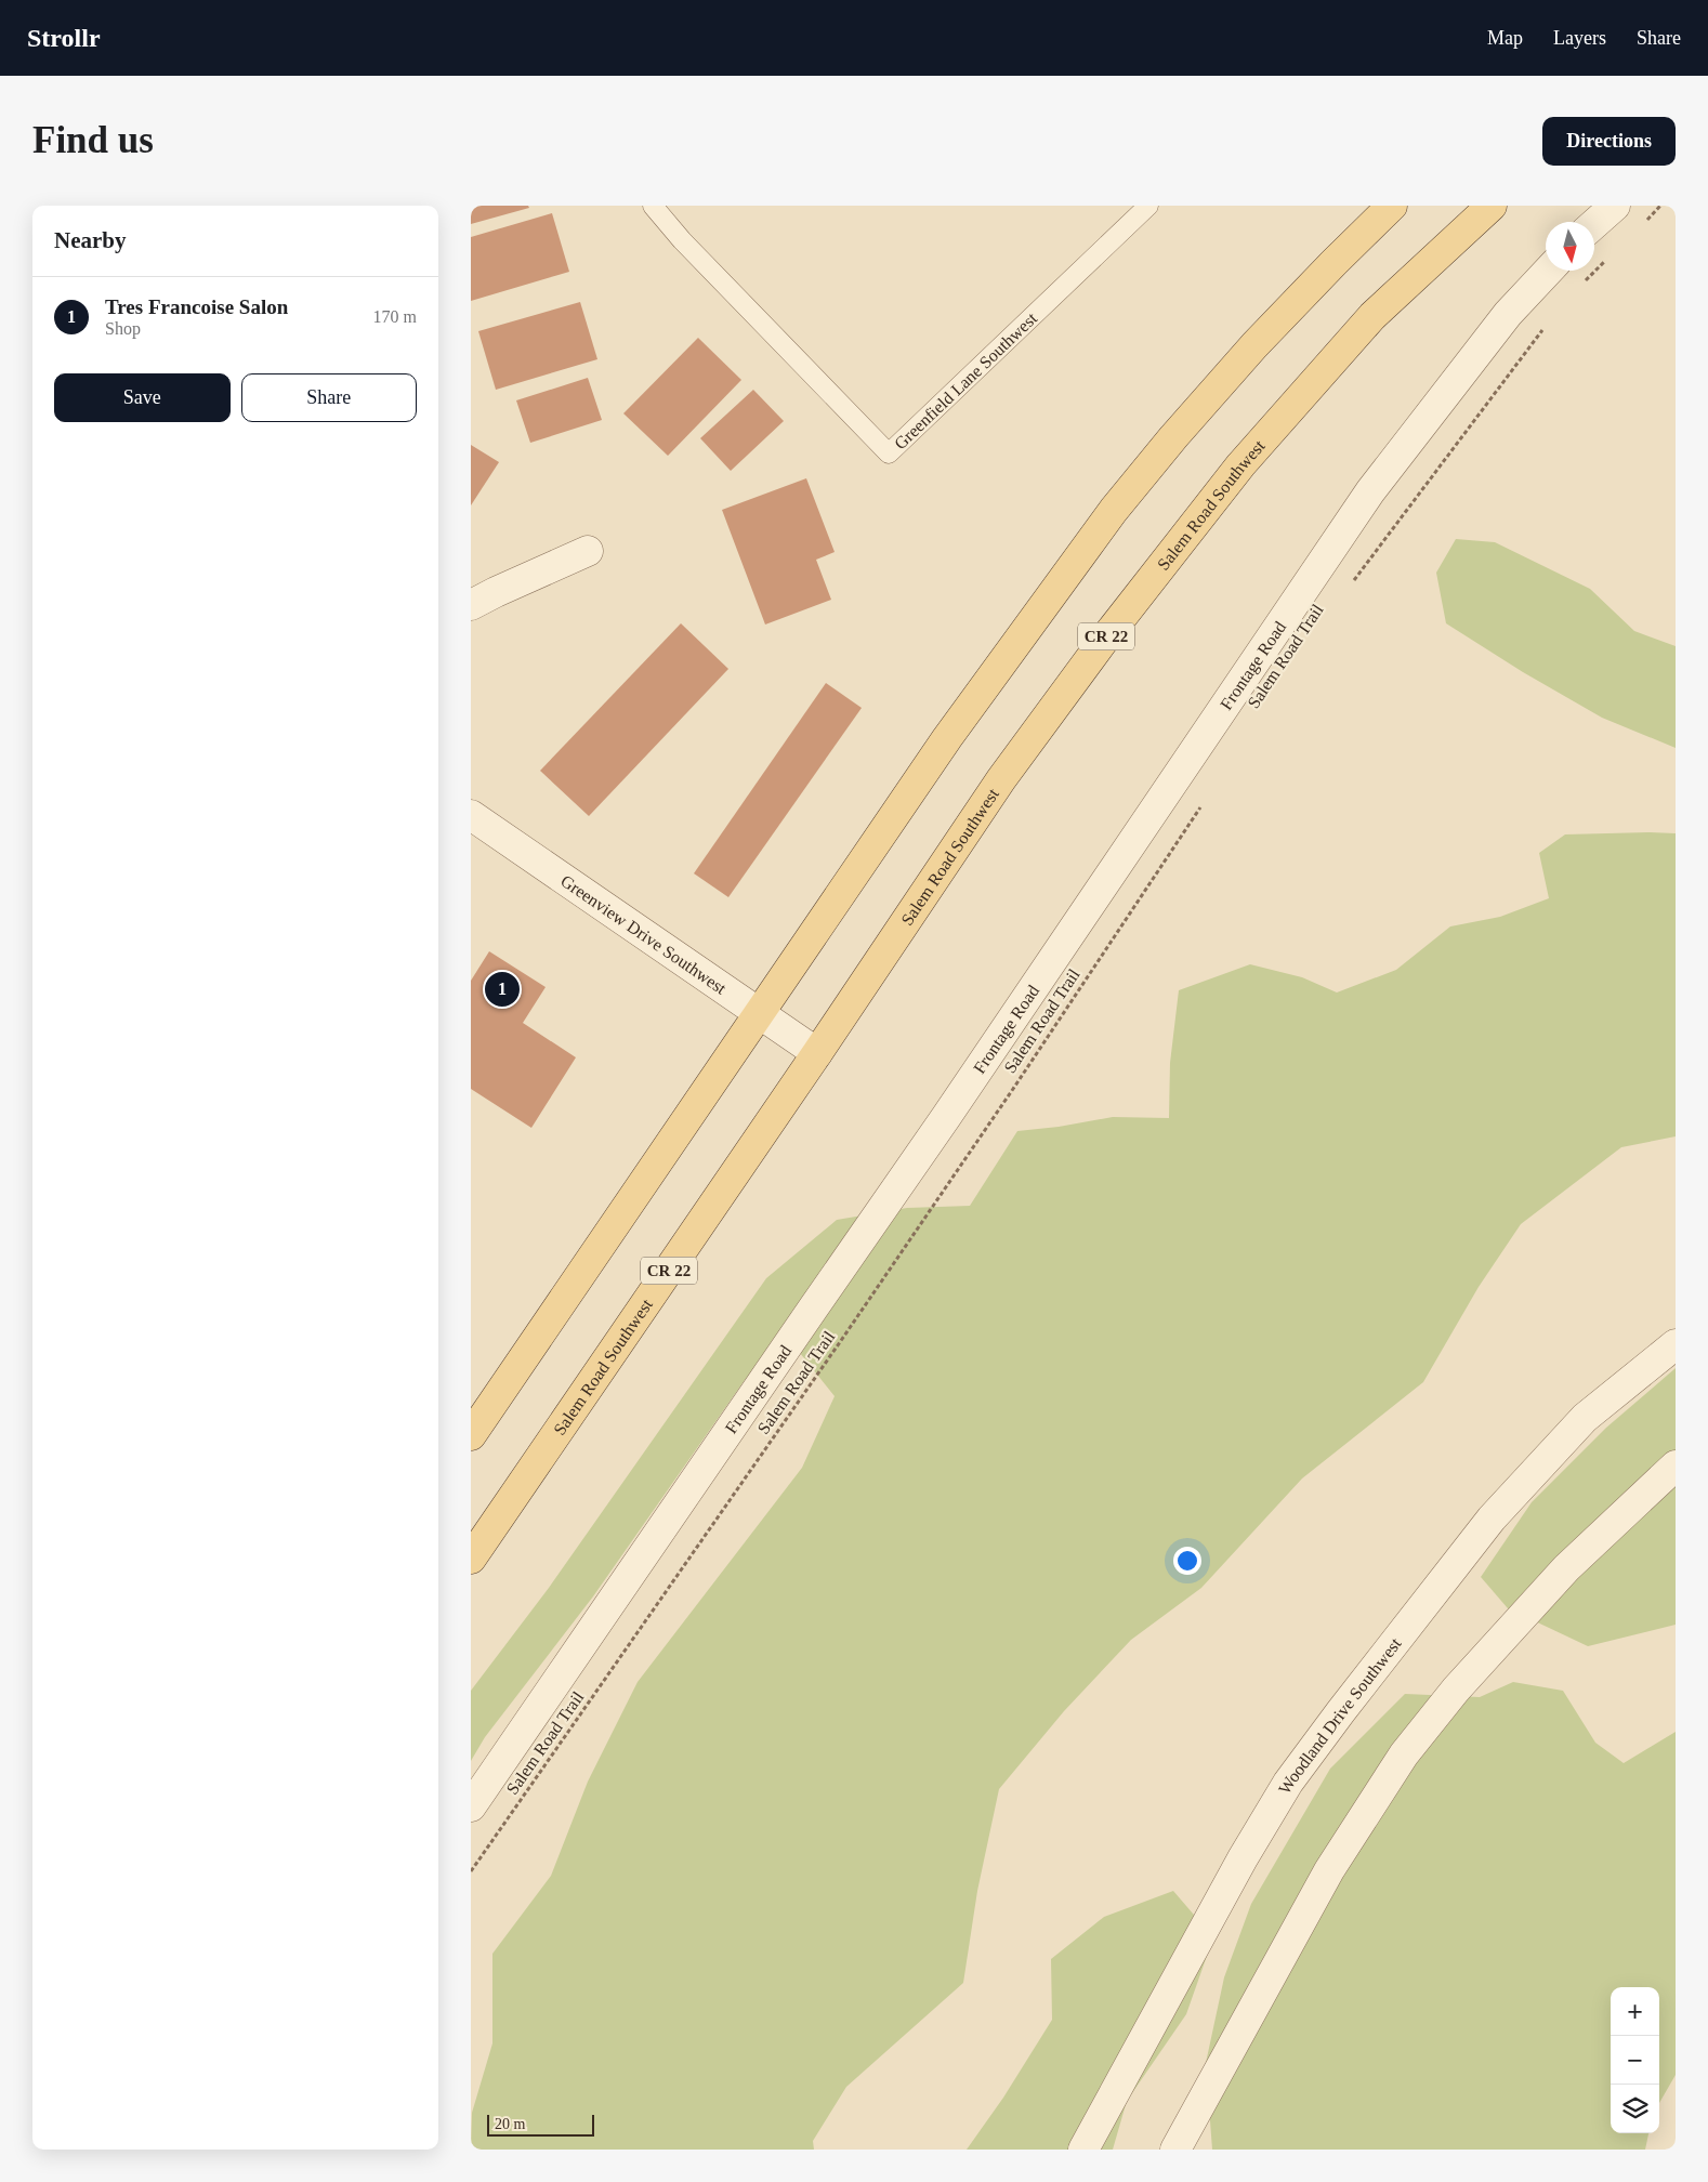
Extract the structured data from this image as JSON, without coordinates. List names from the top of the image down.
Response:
{
  "streets": {
    "main road": ["Salem Road Southwest", "CR 22"],
    "street": ["Frontage Road", "Greenview Drive Southwest", "Woodland Drive Southwest"],
    "lane": ["Greenfield Lane Southwest"],
    "path": ["Salem Road Trail"]
  },
  "crossings": [
    ["Salem Road Southwest", "Greenview Drive Southwest"]
  ],
  "scale_bar": "20 m",
  "north": "bottom",
  "page": {
    "header": "Strollr",
    "nav": ["Map", "Layers", "Share"],
    "buttons": [
      "Directions",
      ["Save", "Share"]
    ],
    "title": "Find us",
    "heading": "Nearby",
    "list": [
      {
        "mark": "1",
        "name": "Tres Francoise Salon",
        "note": "Shop",
        "value": "170 m"
      }
    ],
    "pins": "1",
    "map_buttons": ["+", "−"],
    "scale": "20 m"
  }
}
